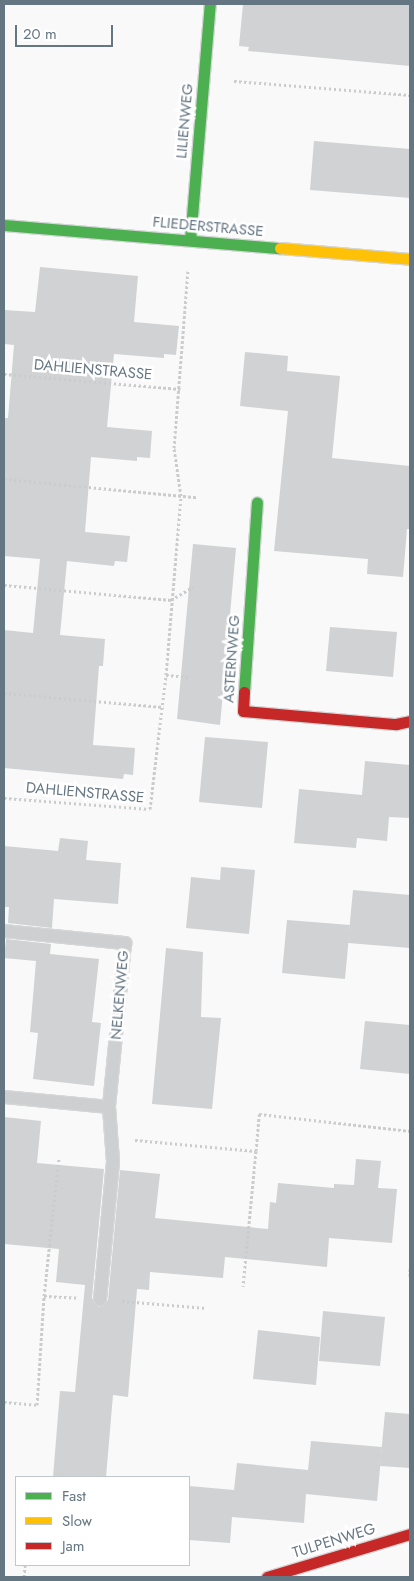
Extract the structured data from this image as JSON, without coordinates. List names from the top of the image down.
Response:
{
  "streets": {
    "street": [
      "LILIENWEG",
      "FLIEDERSTRASSE",
      "ASTERNWEG",
      "TULPENWEG"
    ],
    "lane": ["NELKENWEG"],
    "path": ["DAHLIENSTRASSE"]
  },
  "crossings": [
    ["LILIENWEG", "FLIEDERSTRASSE"],
    ["LILIENWEG", "DAHLIENSTRASSE"],
    ["FLIEDERSTRASSE", "DAHLIENSTRASSE"]
  ],
  "legend": ["Fast", "Slow", "Jam"],
  "scale_bar": "20 m"
}
